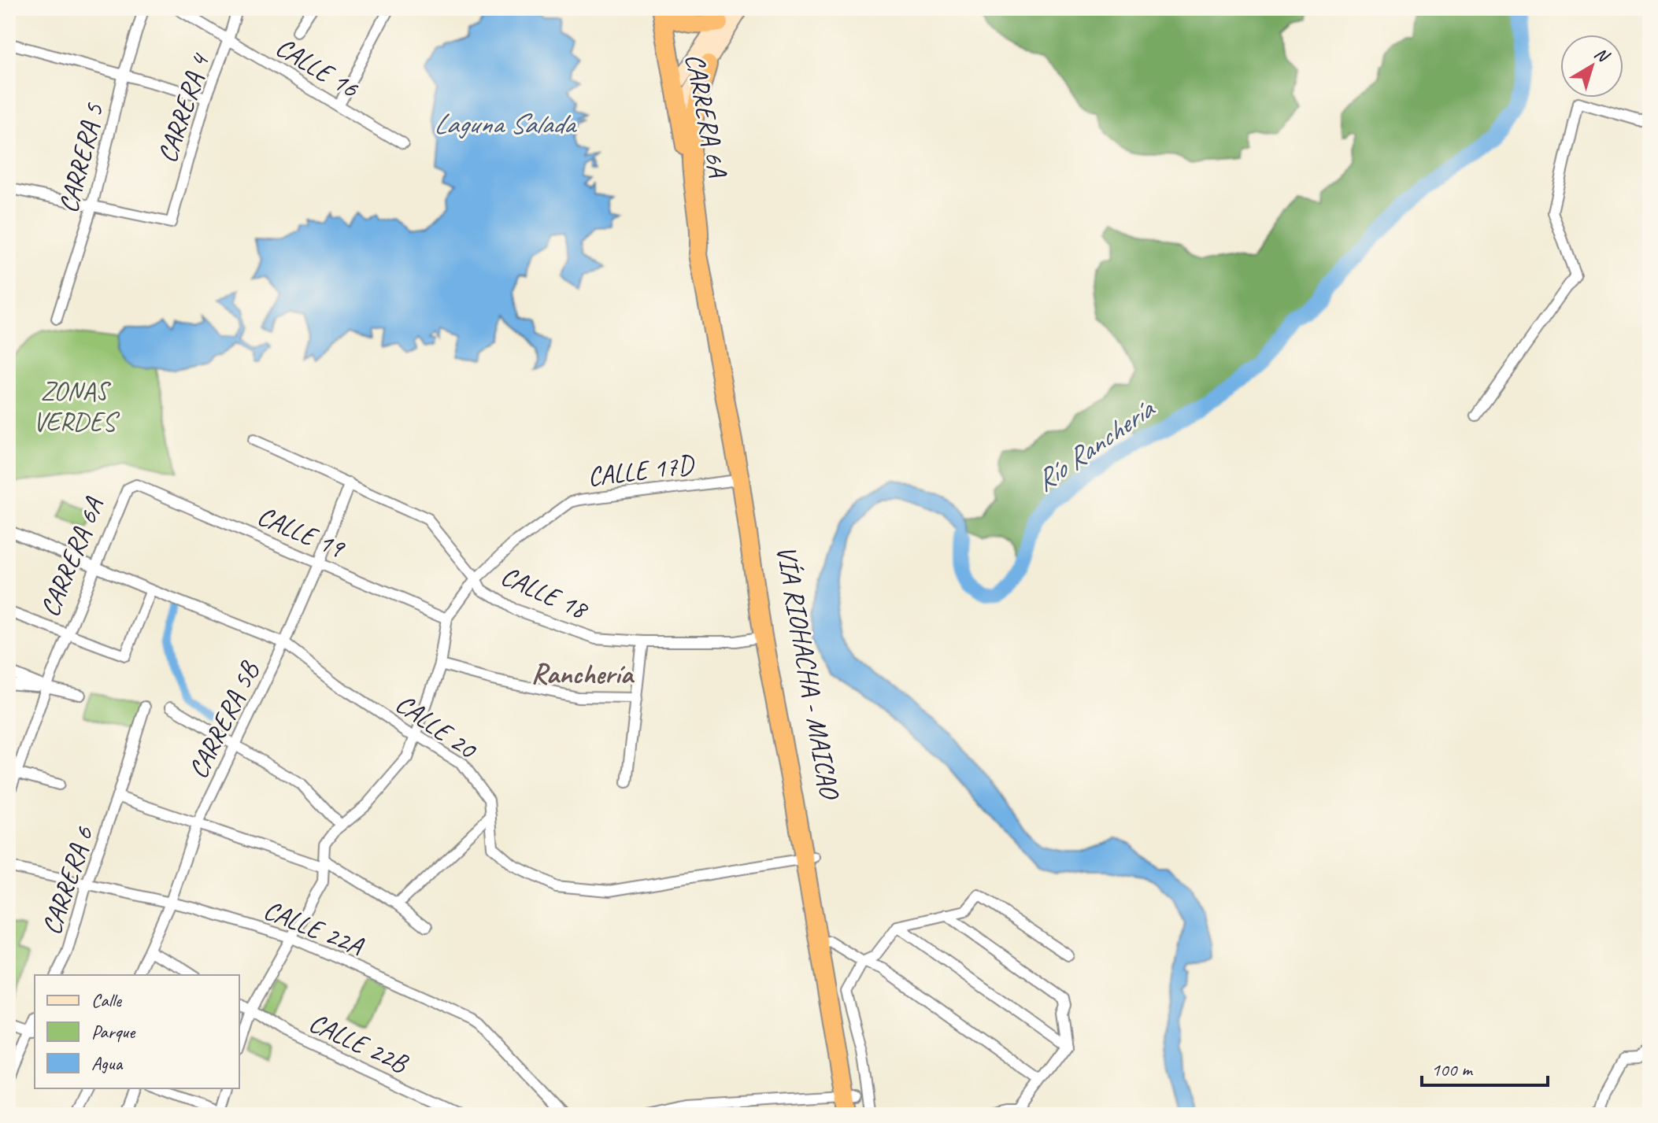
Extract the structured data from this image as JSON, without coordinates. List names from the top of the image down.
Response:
{
  "streets": {
    "highway": ["CARRERA 6A", "VÍA RIOHACHA - MAICAO"],
    "street": [
      "CALLE 16",
      "CARRERA 4",
      "CARRERA 5",
      "CALLE 17D",
      "CALLE 19",
      "CALLE 18",
      "CARRERA 5B",
      "CALLE 20",
      "CARRERA 6",
      "CALLE 22A",
      "CALLE 22B"
    ]
  },
  "crossings": [
    ["CALLE 16", "CARRERA 4"],
    ["CARRERA 4", "CARRERA 5"],
    ["CARRERA 6A", "CALLE 19"],
    ["CARRERA 6A", "VÍA RIOHACHA - MAICAO"],
    ["CARRERA 6A", "CALLE 20"],
    ["CALLE 17D", "CALLE 18"],
    ["CALLE 17D", "VÍA RIOHACHA - MAICAO"],
    ["CALLE 19", "CARRERA 5B"],
    ["CALLE 18", "VÍA RIOHACHA - MAICAO"],
    ["CALLE 18", "CARRERA 5B"],
    ["VÍA RIOHACHA - MAICAO", "CALLE 20"],
    ["CARRERA 5B", "CALLE 20"],
    ["CARRERA 5B", "CALLE 22A"],
    ["CARRERA 6", "CALLE 22A"]
  ],
  "districts": ["Ranchería"],
  "water": ["Laguna Salada", "Río Ranchería"],
  "parks": ["ZONAS VERDES"],
  "legend": ["Calle", "Parque", "Agua"],
  "scale_bar": "100 m",
  "north": "top right"
}
